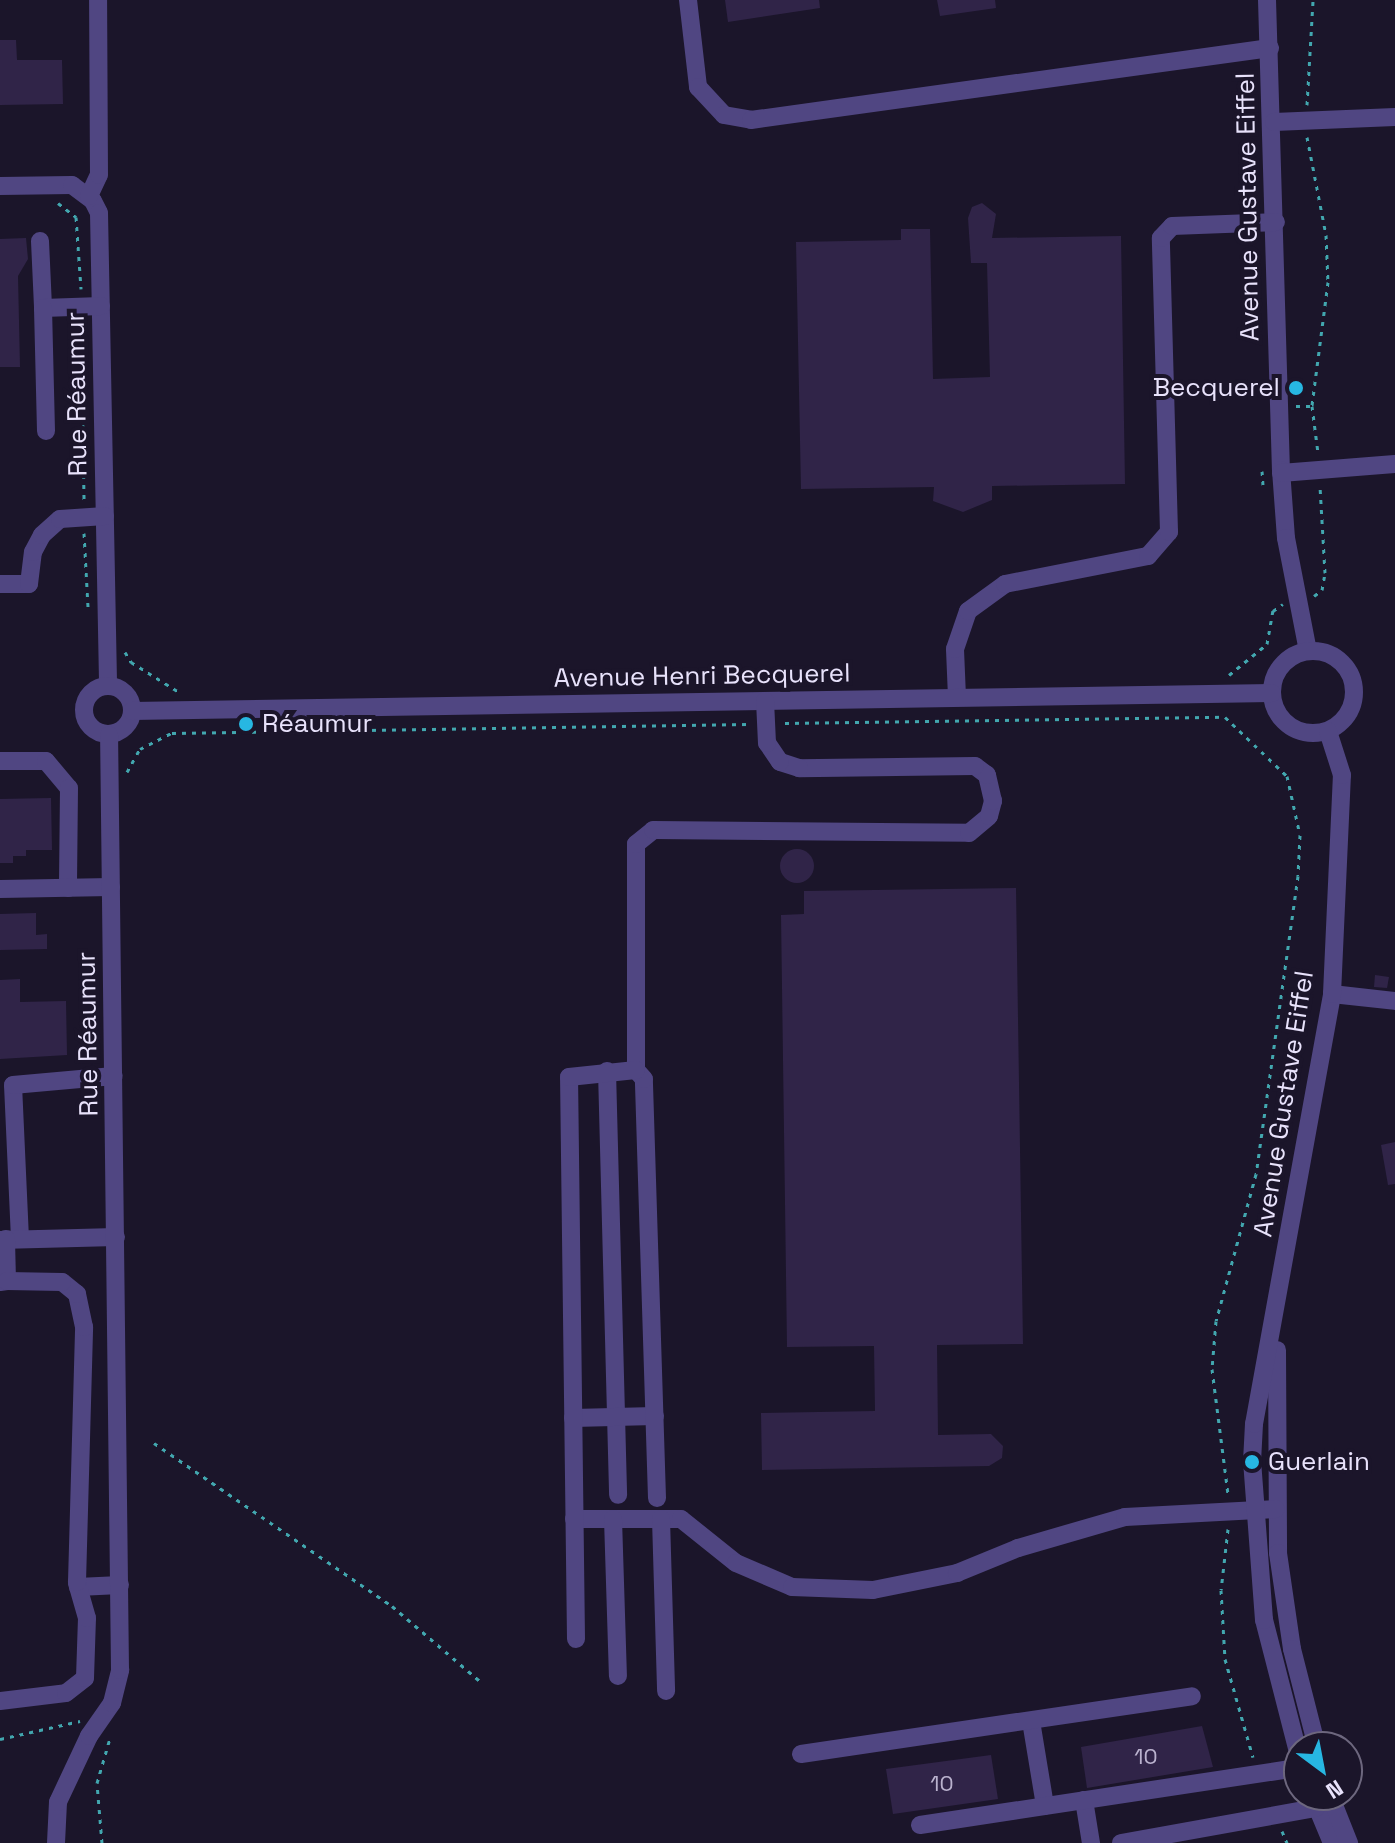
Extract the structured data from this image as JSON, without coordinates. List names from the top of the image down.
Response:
{
  "streets": {
    "street": ["Avenue Gustave Eiffel", "Rue Réaumur", "Avenue Henri Becquerel"]
  },
  "crossings": [
    ["Avenue Gustave Eiffel", "Avenue Henri Becquerel"],
    ["Rue Réaumur", "Avenue Henri Becquerel"]
  ],
  "places": ["Becquerel", "Réaumur", "Guerlain"],
  "house_numbers": ["10", "10"],
  "north": "bottom right"
}
